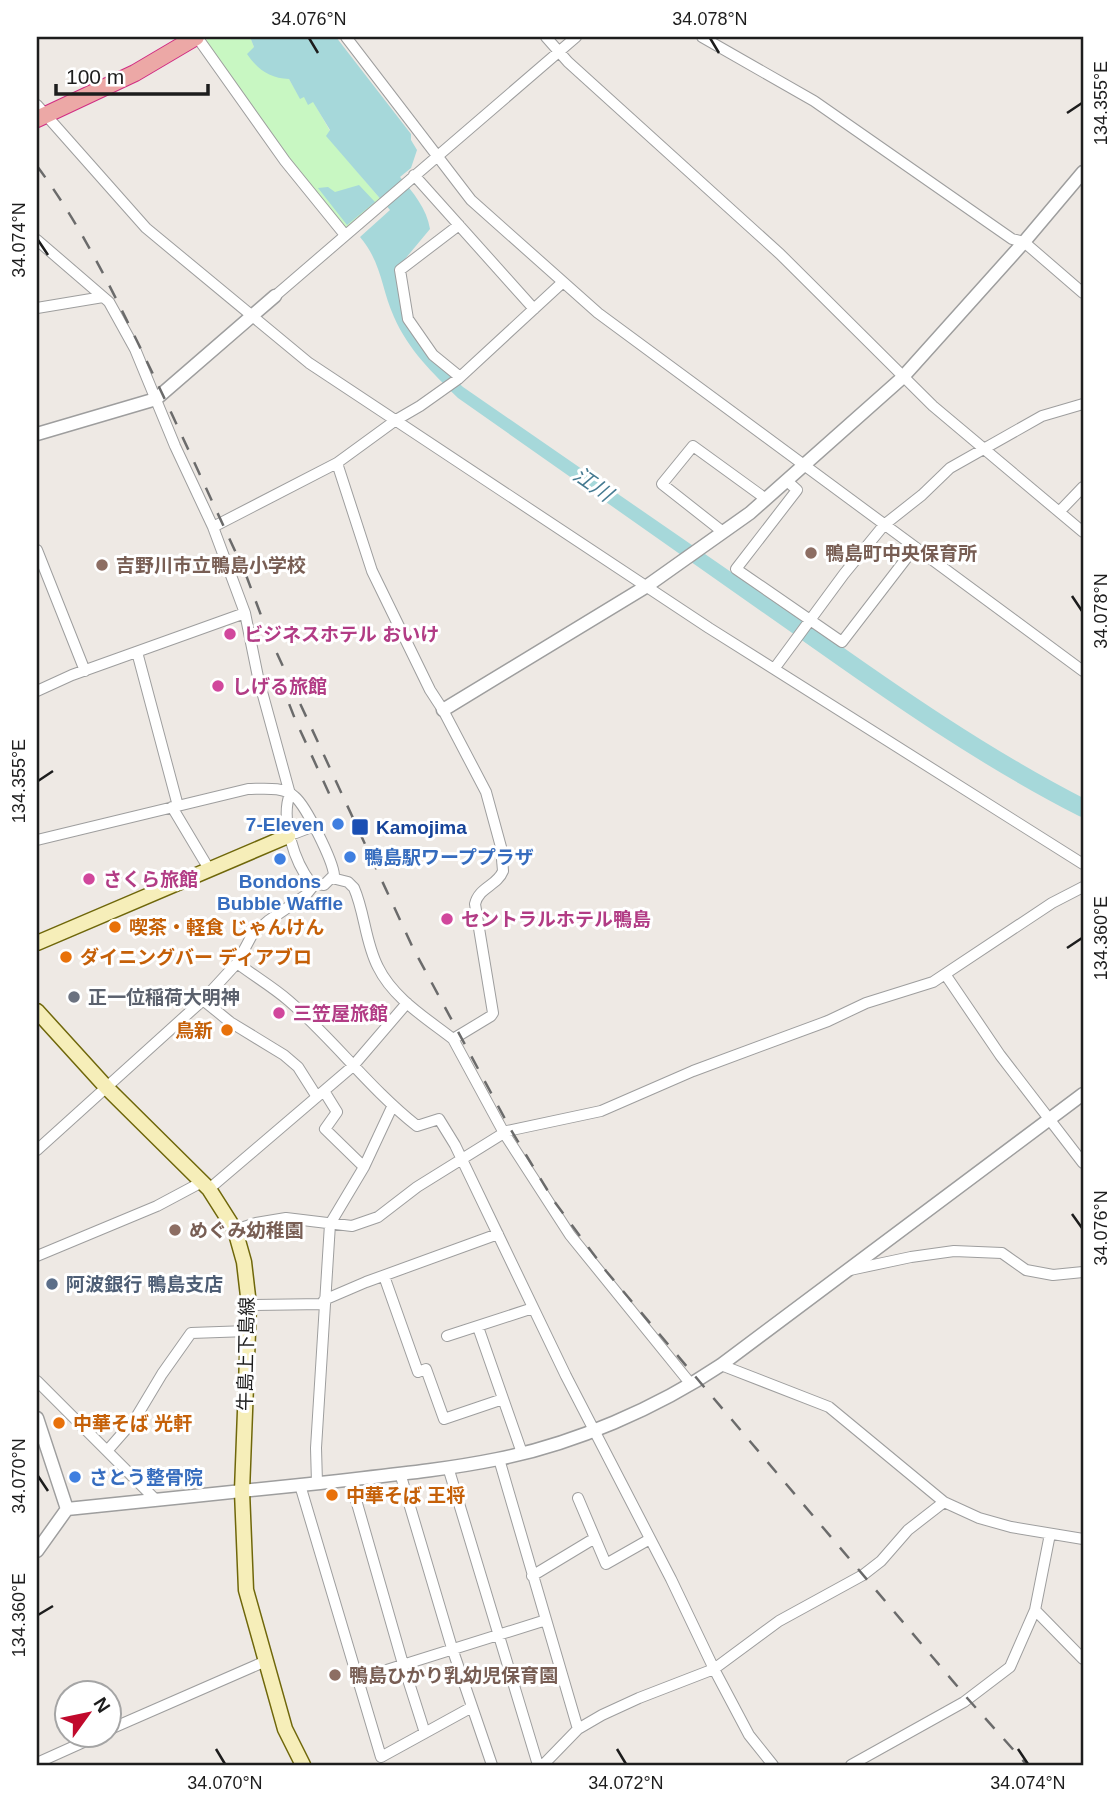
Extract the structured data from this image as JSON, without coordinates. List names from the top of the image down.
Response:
{
  "streets": {
    "main road": ["牛島上下島線"]
  },
  "water": ["江川"],
  "places": {
    "other": [
      "鴨島町中央保育所",
      "吉野川市立鴨島小学校",
      "ビジネスホテル おいけ",
      "しげる旅館",
      "7-Eleven",
      "鴨島駅ワーププラザ",
      "Bondons Bubble Waffle",
      "さくら旅館",
      "セントラルホテル鴨島",
      "喫茶・軽食 じゃんけん",
      "ダイニングバー ディアブロ",
      "正一位稲荷大明神",
      "三笠屋旅館",
      "鳥新",
      "めぐみ幼稚園",
      "阿波銀行 鴨島支店",
      "中華そば 光軒",
      "さとう整骨院",
      "中華そば 王将",
      "鴨島ひかり乳幼児保育園"
    ],
    "transit": ["Kamojima"]
  },
  "scale_bar": "100 m",
  "north": "top right",
  "coordinates": [
    "34.076°N",
    "34.078°N",
    "134.355°E",
    "34.074°N",
    "134.360°E",
    "34.070°N",
    "34.072°N"
  ]
}
